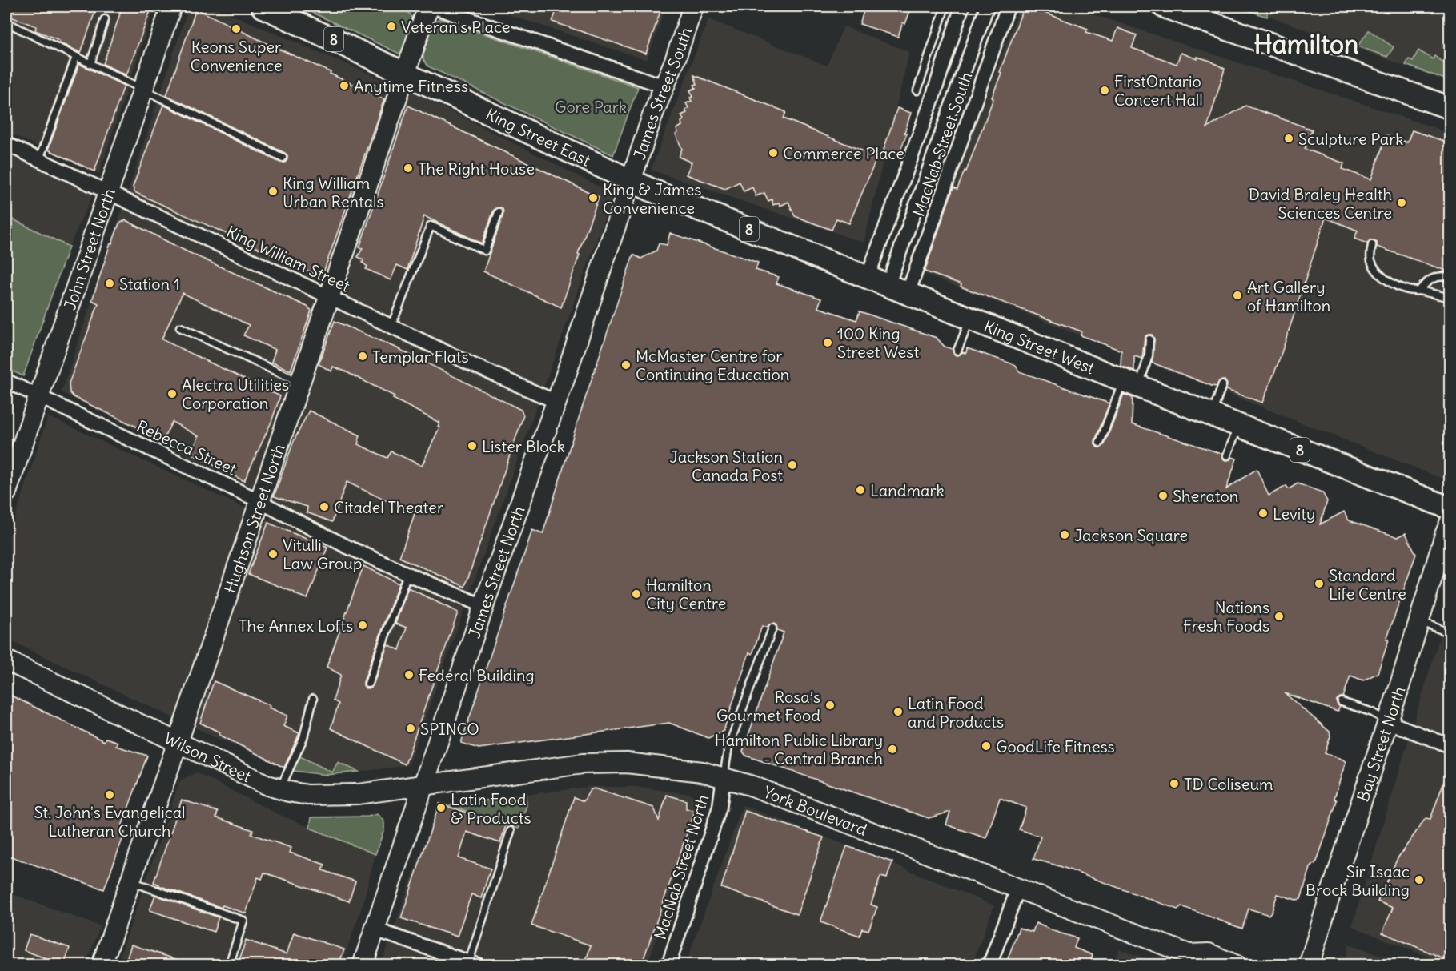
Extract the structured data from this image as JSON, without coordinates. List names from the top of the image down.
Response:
{
  "streets": {
    "main road": [
      "8",
      "James Street South",
      "King Street East",
      "John Street North",
      "King Street West",
      "Hughson Street North",
      "James Street North",
      "Bay Street North",
      "Wilson Street",
      "York Boulevard"
    ],
    "street": [
      "MacNab Street South",
      "King William Street",
      "Rebecca Street",
      "MacNab Street North"
    ]
  },
  "crossings": [
    ["James Street South", "King Street East"],
    ["James Street South", "King Street West"],
    ["James Street South", "James Street North"],
    ["King Street East", "King Street West"],
    ["King Street East", "Hughson Street North"],
    ["King Street East", "James Street North"],
    ["MacNab Street South", "King Street West"],
    ["John Street North", "King William Street"],
    ["John Street North", "Rebecca Street"],
    ["King William Street", "Hughson Street North"],
    ["King William Street", "James Street North"],
    ["King Street West", "James Street North"],
    ["Rebecca Street", "Hughson Street North"],
    ["Rebecca Street", "James Street North"],
    ["Hughson Street North", "Wilson Street"],
    ["James Street North", "Wilson Street"],
    ["James Street North", "York Boulevard"],
    ["Wilson Street", "York Boulevard"],
    ["York Boulevard", "MacNab Street North"]
  ],
  "districts": ["Hamilton"],
  "parks": ["Gore Park"],
  "places": [
    "Veteran's Place",
    "Keons Super Convenience",
    "Anytime Fitness",
    "FirstOntario Concert Hall",
    "Sculpture Park",
    "Commerce Place",
    "The Right House",
    "King William Urban Rentals",
    "King & James Convenience",
    "David Braley Health Sciences Centre",
    "Station 1",
    "Art Gallery of Hamilton",
    "100 King Street West",
    "Templar Flats",
    "McMaster Centre for Continuing Education",
    "Alectra Utilities Corporation",
    "Lister Block",
    "Jackson Station Canada Post",
    "Landmark",
    "Sheraton",
    "Citadel Theater",
    "Levity",
    "Jackson Square",
    "Vitulli Law Group",
    "Standard Life Centre",
    "Hamilton City Centre",
    "Nations Fresh Foods",
    "The Annex Lofts",
    "Federal Building",
    "Rosa’s Gourmet Food",
    "Latin Food and Products",
    "SPINCO",
    "GoodLife Fitness",
    "Hamilton Public Library - Central Branch",
    "TD Coliseum",
    "St. John's Evangelical Lutheran Church",
    "Latin Food & Products",
    "Sir Isaac Brock Building"
  ]
}
